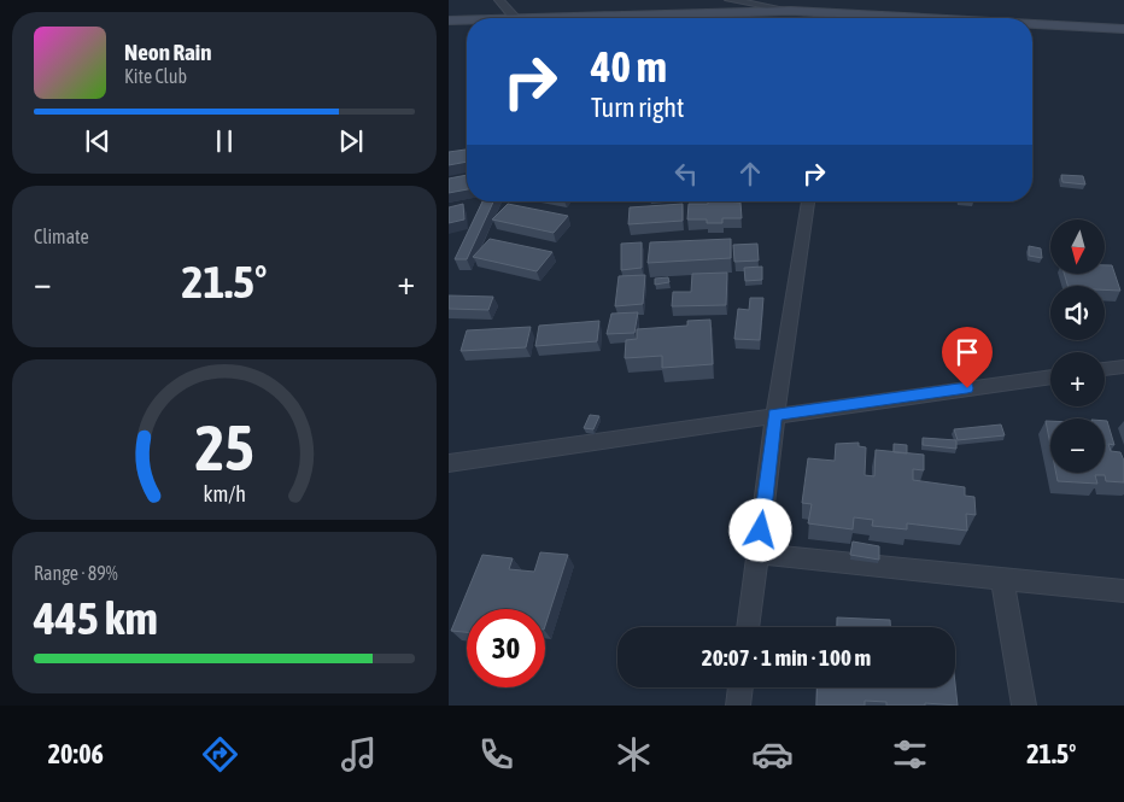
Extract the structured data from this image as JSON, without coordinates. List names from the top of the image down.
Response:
{
  "north": "bottom",
  "page": {
    "turn": ["40 m", "Turn right"],
    "song": ["Neon Rain", "Kite Club"],
    "tile": [
      "Climate",
      ["Range · 89%", "445 km"]
    ],
    "map_buttons": ["+", "−"],
    "heat": ["−", "21.5°", "+"],
    "limit": "30",
    "trip": "20:07 · 1 min · 100 m",
    "tabs": ["20:06", "21.5°"],
    "gauge": ["25", "km/h"]
  }
}
